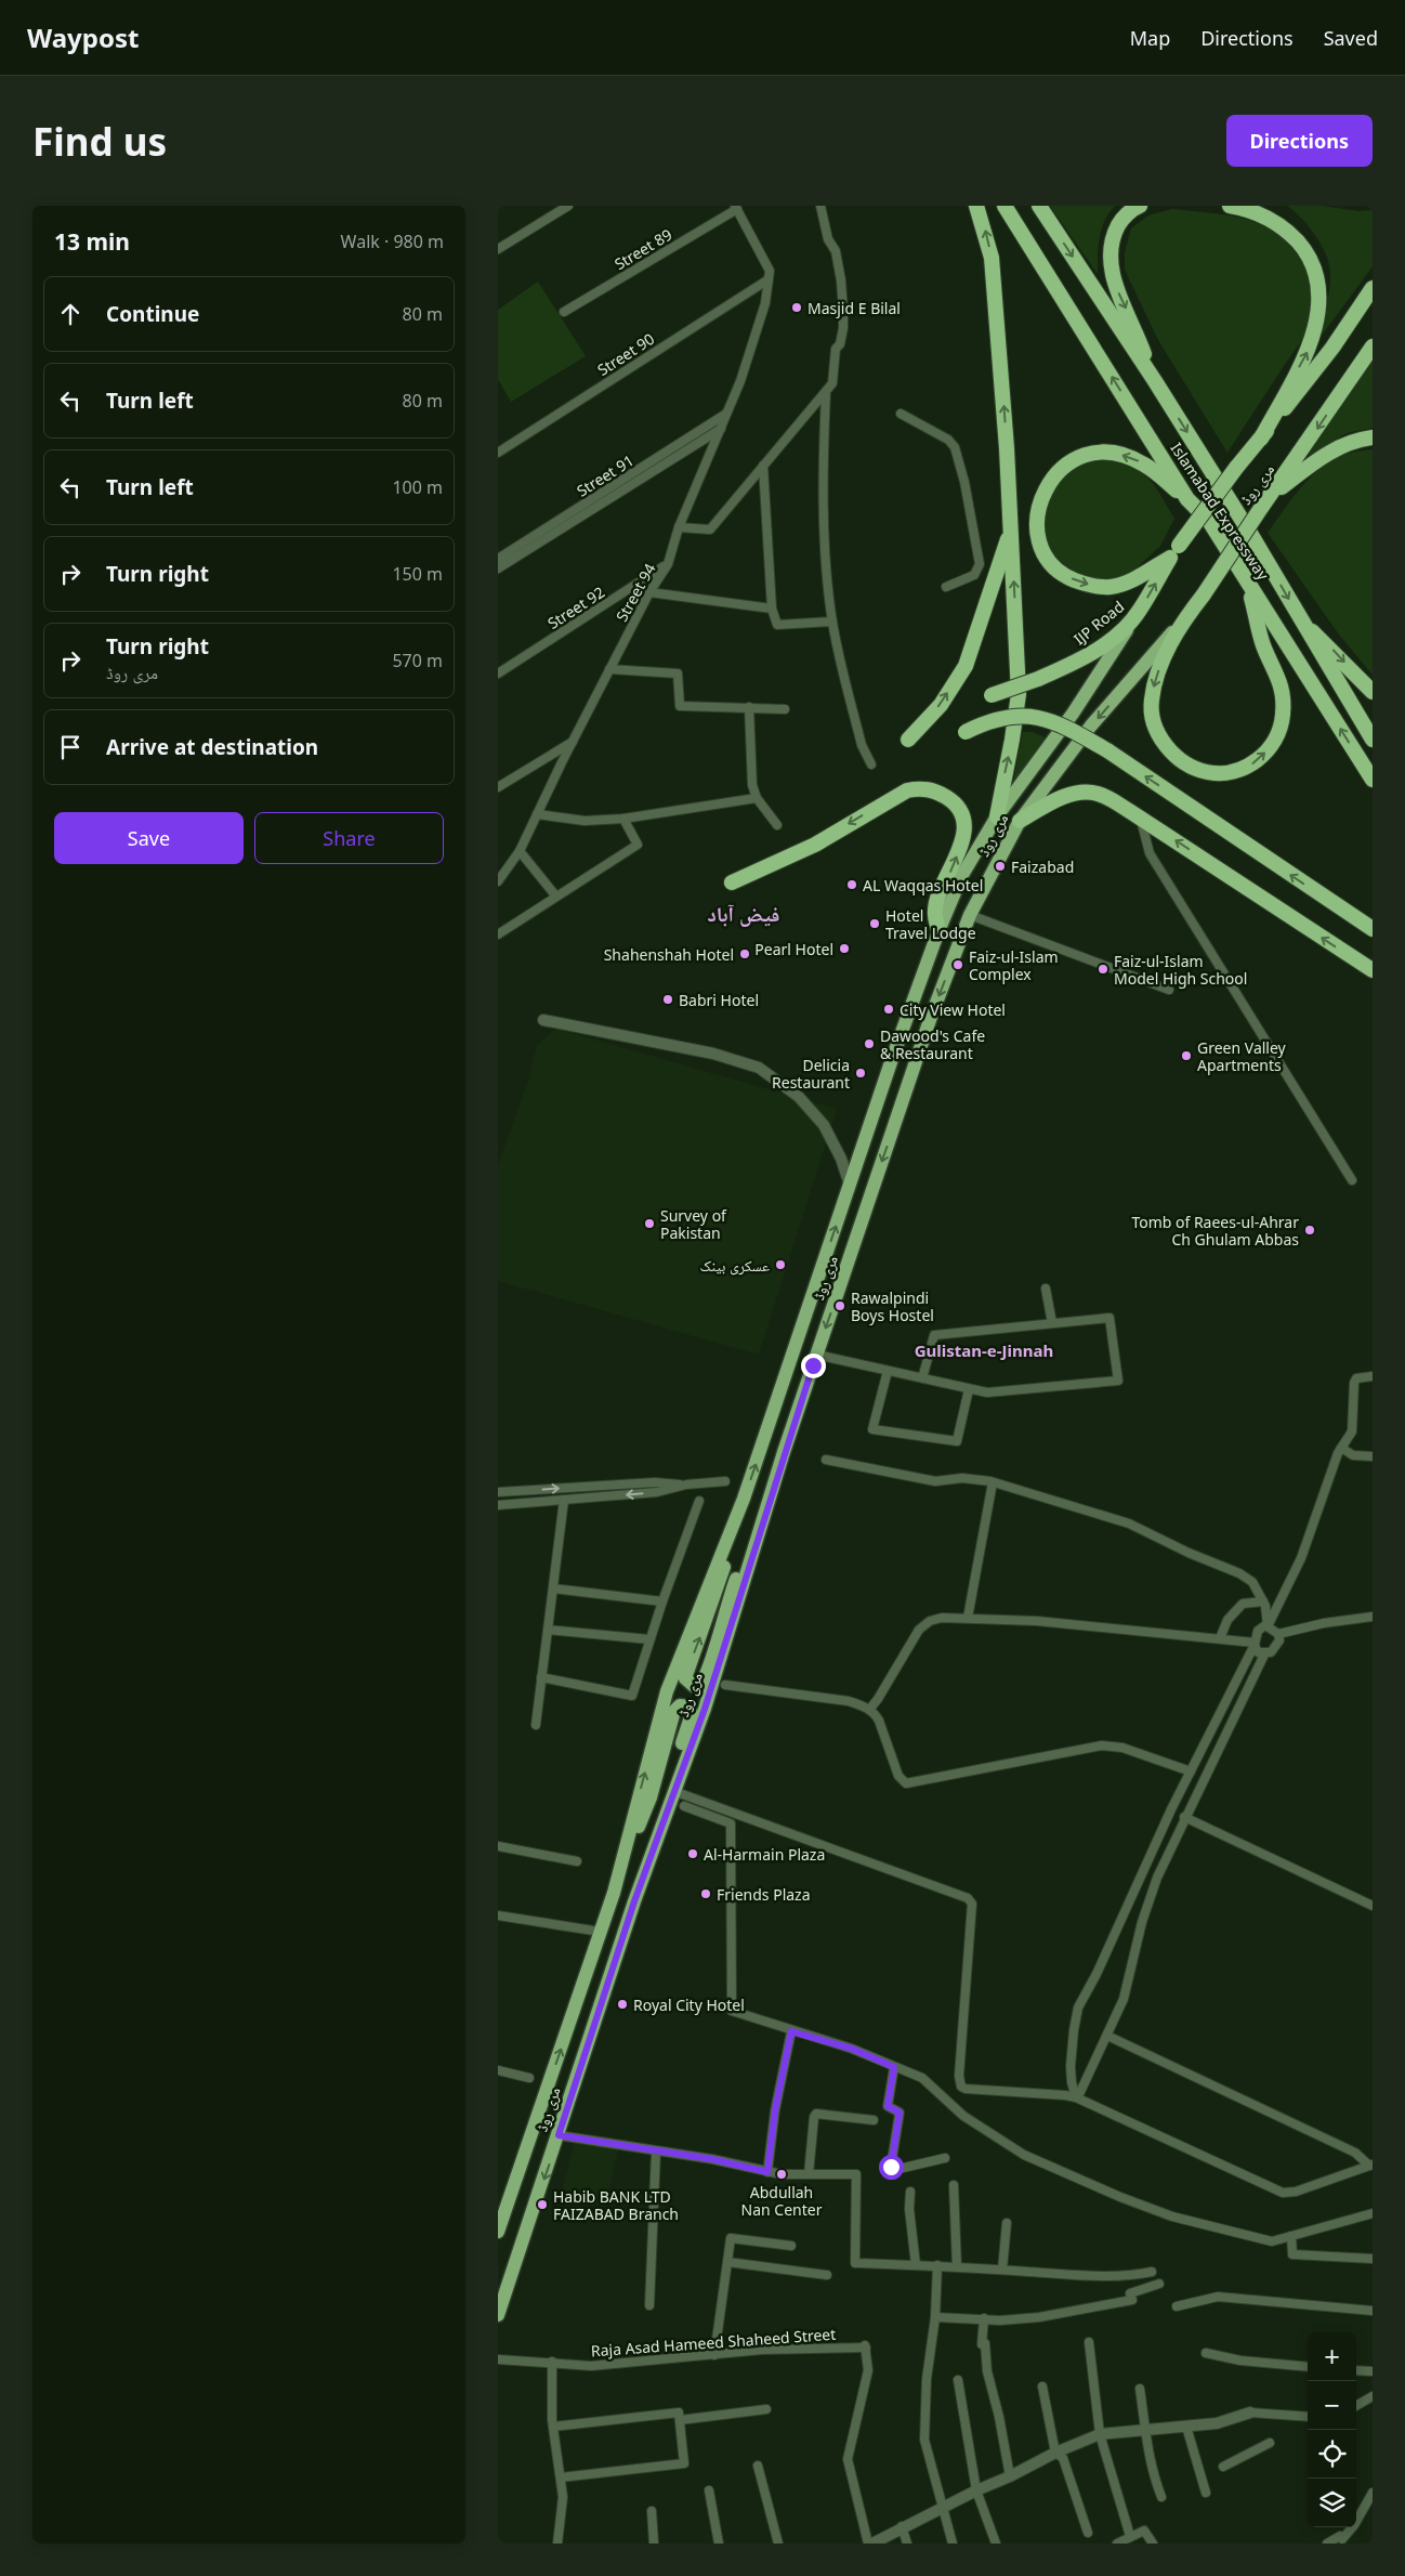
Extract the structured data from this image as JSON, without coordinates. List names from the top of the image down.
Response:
{
  "streets": {
    "highway": ["مری روڈ", "Islamabad Expressway", "IJP Road"],
    "street": [
      "Street 89",
      "Street 90",
      "Street 91",
      "Street 94",
      "Street 92",
      "Raja Asad Hameed Shaheed Street"
    ]
  },
  "crossings": [
    ["Street 90", "Street 94"],
    ["Street 91", "Street 94"],
    ["مری روڈ", "IJP Road"],
    ["Street 94", "Street 92"]
  ],
  "districts": ["فیض آباد", "Gulistan-e-Jinnah"],
  "places": [
    "Masjid E Bilal",
    "Faizabad",
    "AL Waqqas Hotel",
    "Hotel Travel Lodge",
    "Pearl Hotel",
    "Shahenshah Hotel",
    "Faiz-ul-Islam Complex",
    "Faiz-ul-Islam Model High School",
    "Babri Hotel",
    "City View Hotel",
    "Dawood's Cafe & Restaurant",
    "Green Valley Apartments",
    "Delicia Restaurant",
    "Survey of Pakistan",
    "Tomb of Raees-ul-Ahrar Ch Ghulam Abbas",
    "عسکری بینک",
    "Rawalpindi Boys Hostel",
    "Al-Harmain Plaza",
    "Friends Plaza",
    "Royal City Hotel",
    "Abdullah Nan Center",
    "Habib BANK LTD FAIZABAD Branch"
  ],
  "page": {
    "header": "Waypost",
    "nav": ["Map", "Directions", "Saved"],
    "buttons": [
      "Directions",
      ["Save", "Share"]
    ],
    "title": "Find us",
    "heading": ["13 min", "Walk · 980 m"],
    "list": [
      ["Continue", "80 m"],
      ["Turn left", "80 m"],
      ["Turn left", "100 m"],
      ["Turn right", "150 m"],
      ["Turn right", "مری روڈ", "570 m"],
      "Arrive at destination"
    ],
    "map_buttons": ["+", "−"]
  }
}
